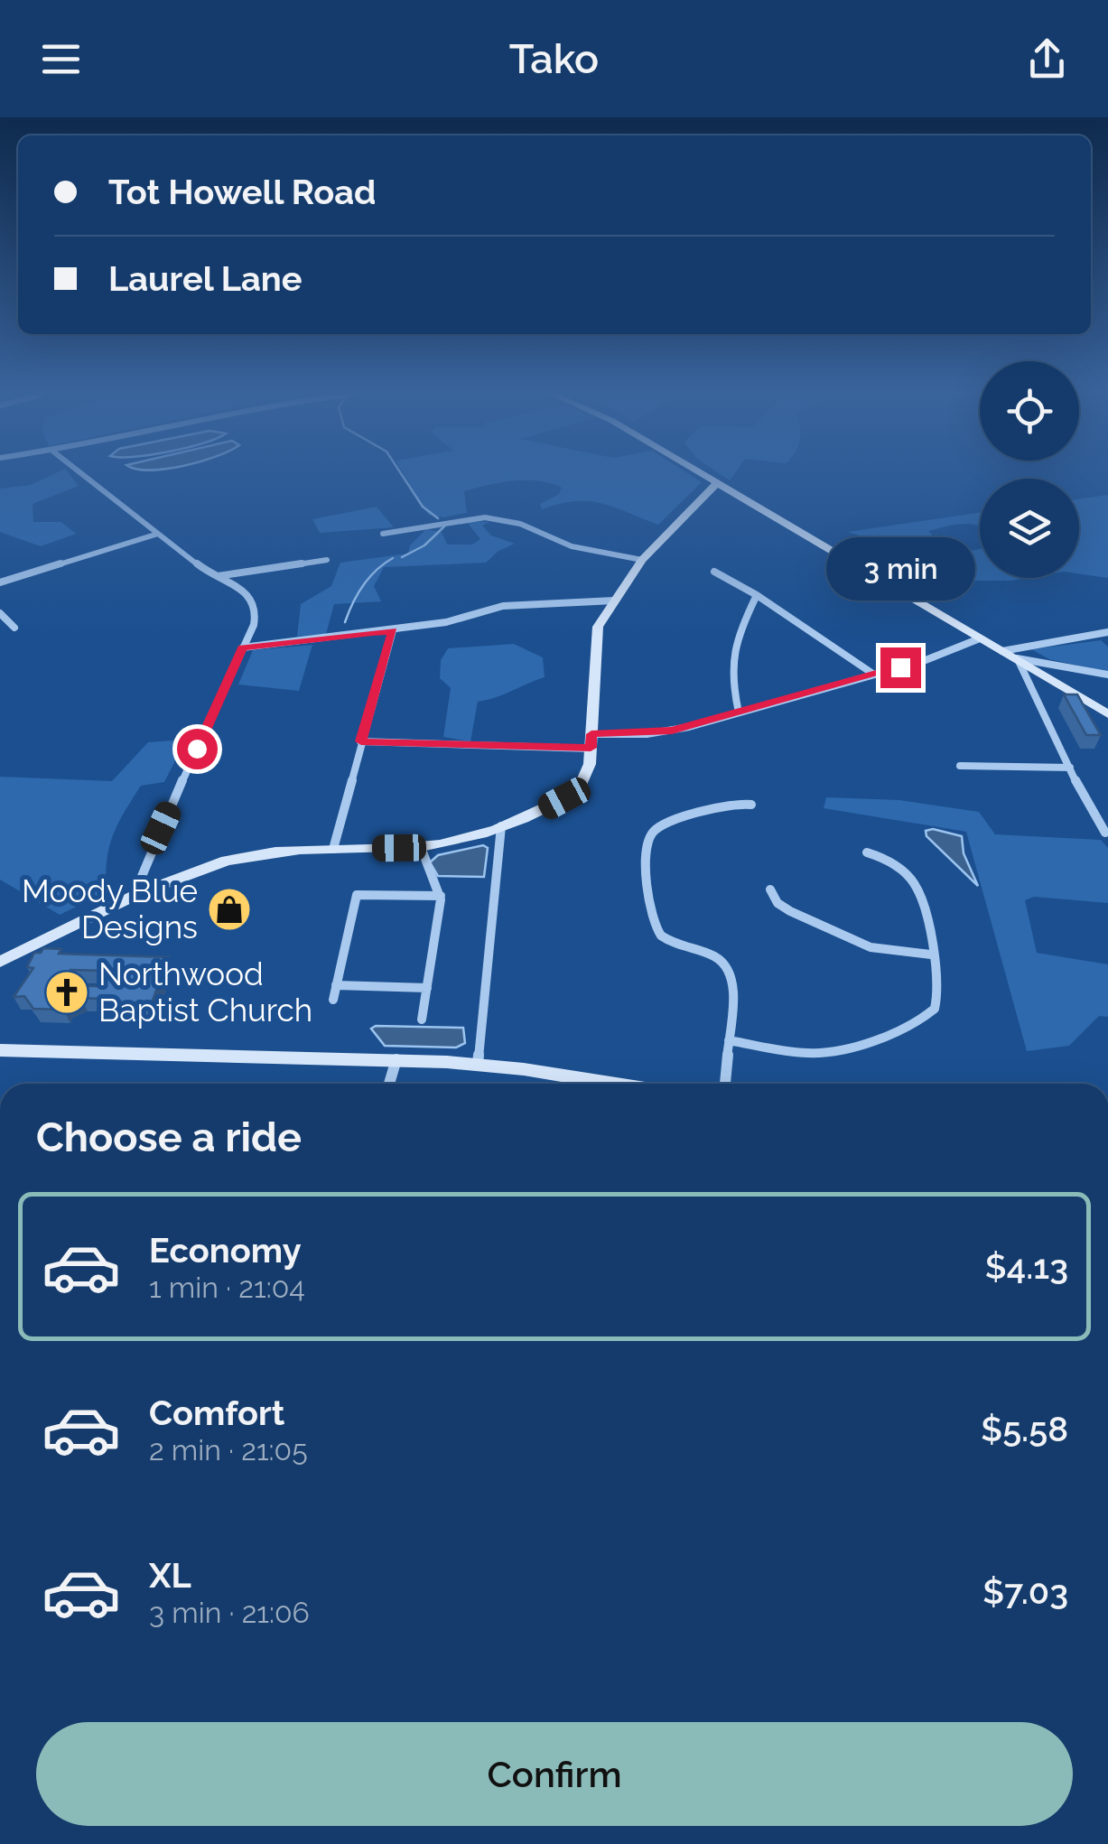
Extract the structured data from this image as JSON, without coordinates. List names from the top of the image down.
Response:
{
  "places": {
    "shop": ["Moody Blue Designs"],
    "church": ["Northwood Baptist Church"]
  },
  "page": {
    "header": "Tako",
    "banner": ["Tot Howell Road", "Laurel Lane"],
    "bubble": "3 min",
    "heading": "Choose a ride",
    "list": [
      {
        "name": "Economy",
        "note": "1 min · 21:04",
        "value": "$4.13"
      },
      {
        "name": "Comfort",
        "note": "2 min · 21:05",
        "value": "$5.58"
      },
      {
        "name": "XL",
        "note": "3 min · 21:06",
        "value": "$7.03"
      }
    ],
    "buttons": "Confirm"
  }
}
